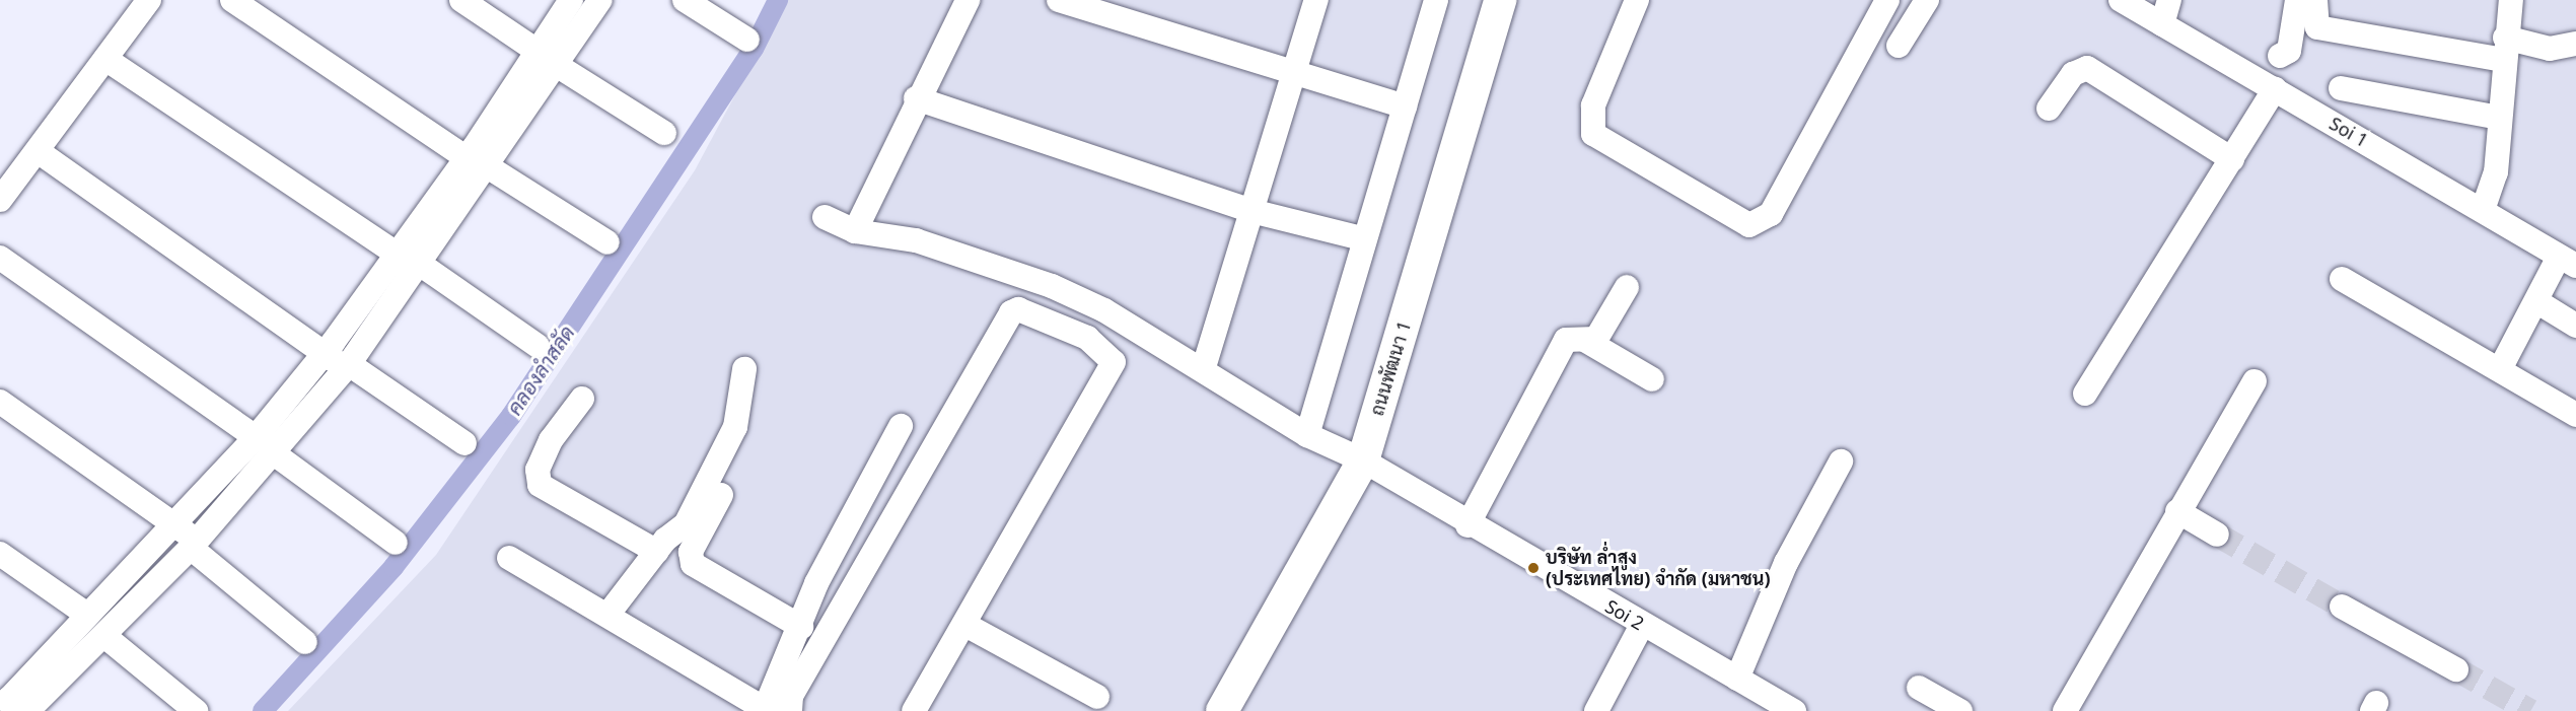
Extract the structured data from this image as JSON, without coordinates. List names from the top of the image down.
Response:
{
  "streets": {
    "main road": ["ถนนพัฒนา 1"],
    "street": ["Soi 1", "Soi 2"]
  },
  "crossings": [
    ["ถนนพัฒนา 1", "Soi 2"]
  ],
  "water": ["คลองลำสลัด"],
  "places": ["บริษัท ล่ำสูง (ประเทศไทย) จำกัด (มหาชน)"]
}
